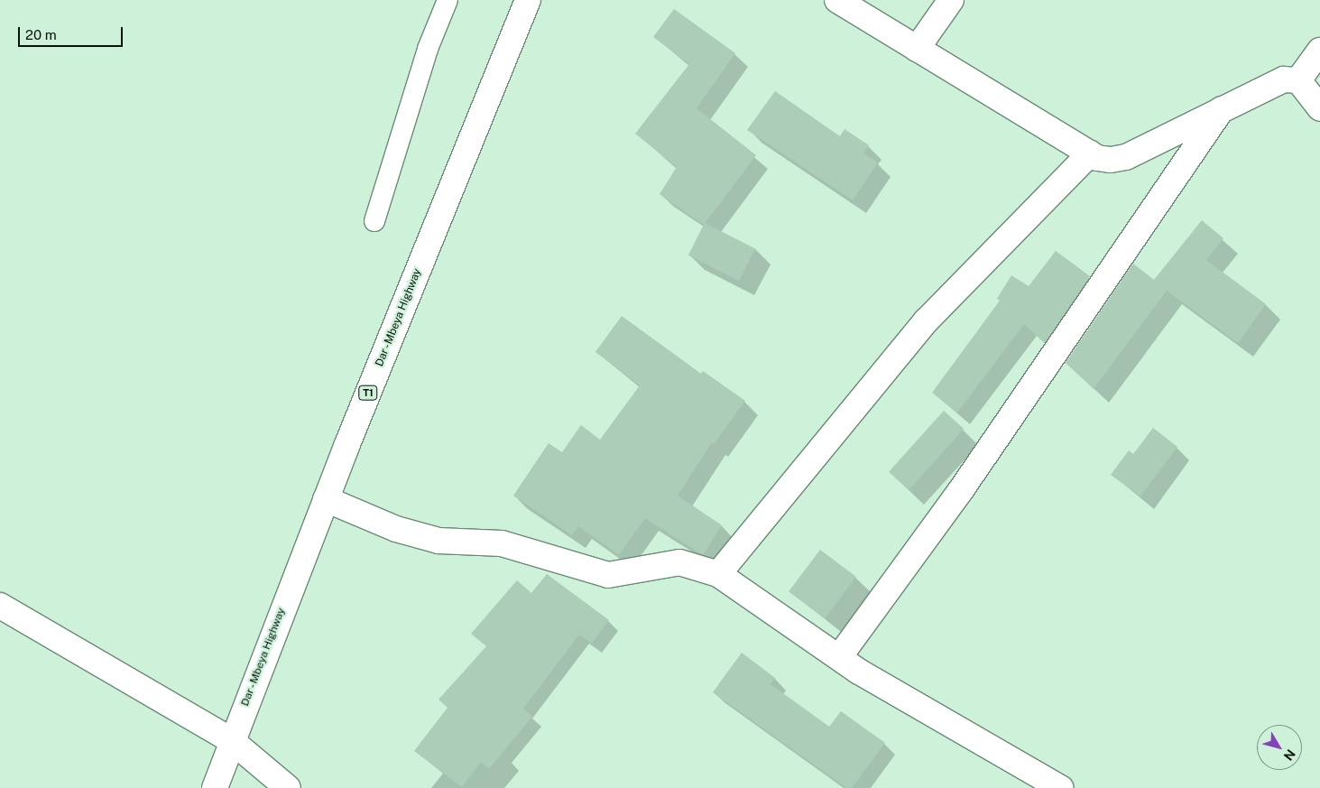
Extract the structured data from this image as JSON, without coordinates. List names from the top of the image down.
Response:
{
  "streets": {
    "main road": ["Dar - Mbeya Highway", "T1"]
  },
  "scale_bar": "20 m",
  "north": "bottom right"
}
